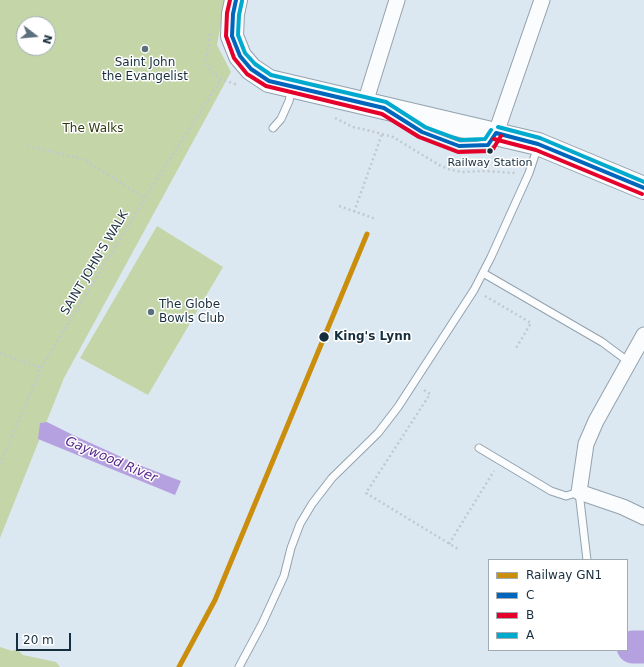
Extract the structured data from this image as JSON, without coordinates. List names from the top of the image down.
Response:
{
  "streets": {
    "path": ["SAINT JOHN'S WALK"]
  },
  "water": ["Gaywood River"],
  "parks": ["The Walks"],
  "places": [
    "Saint John the Evangelist",
    "Railway Station",
    "The Globe Bowls Club",
    "King's Lynn"
  ],
  "lines": [
    "transit line C",
    "transit line B",
    "transit line A",
    "rail line GN1"
  ],
  "legend": [
    "Railway GN1",
    "C",
    "B",
    "A"
  ],
  "scale_bar": "20 m",
  "north": "right"
}
